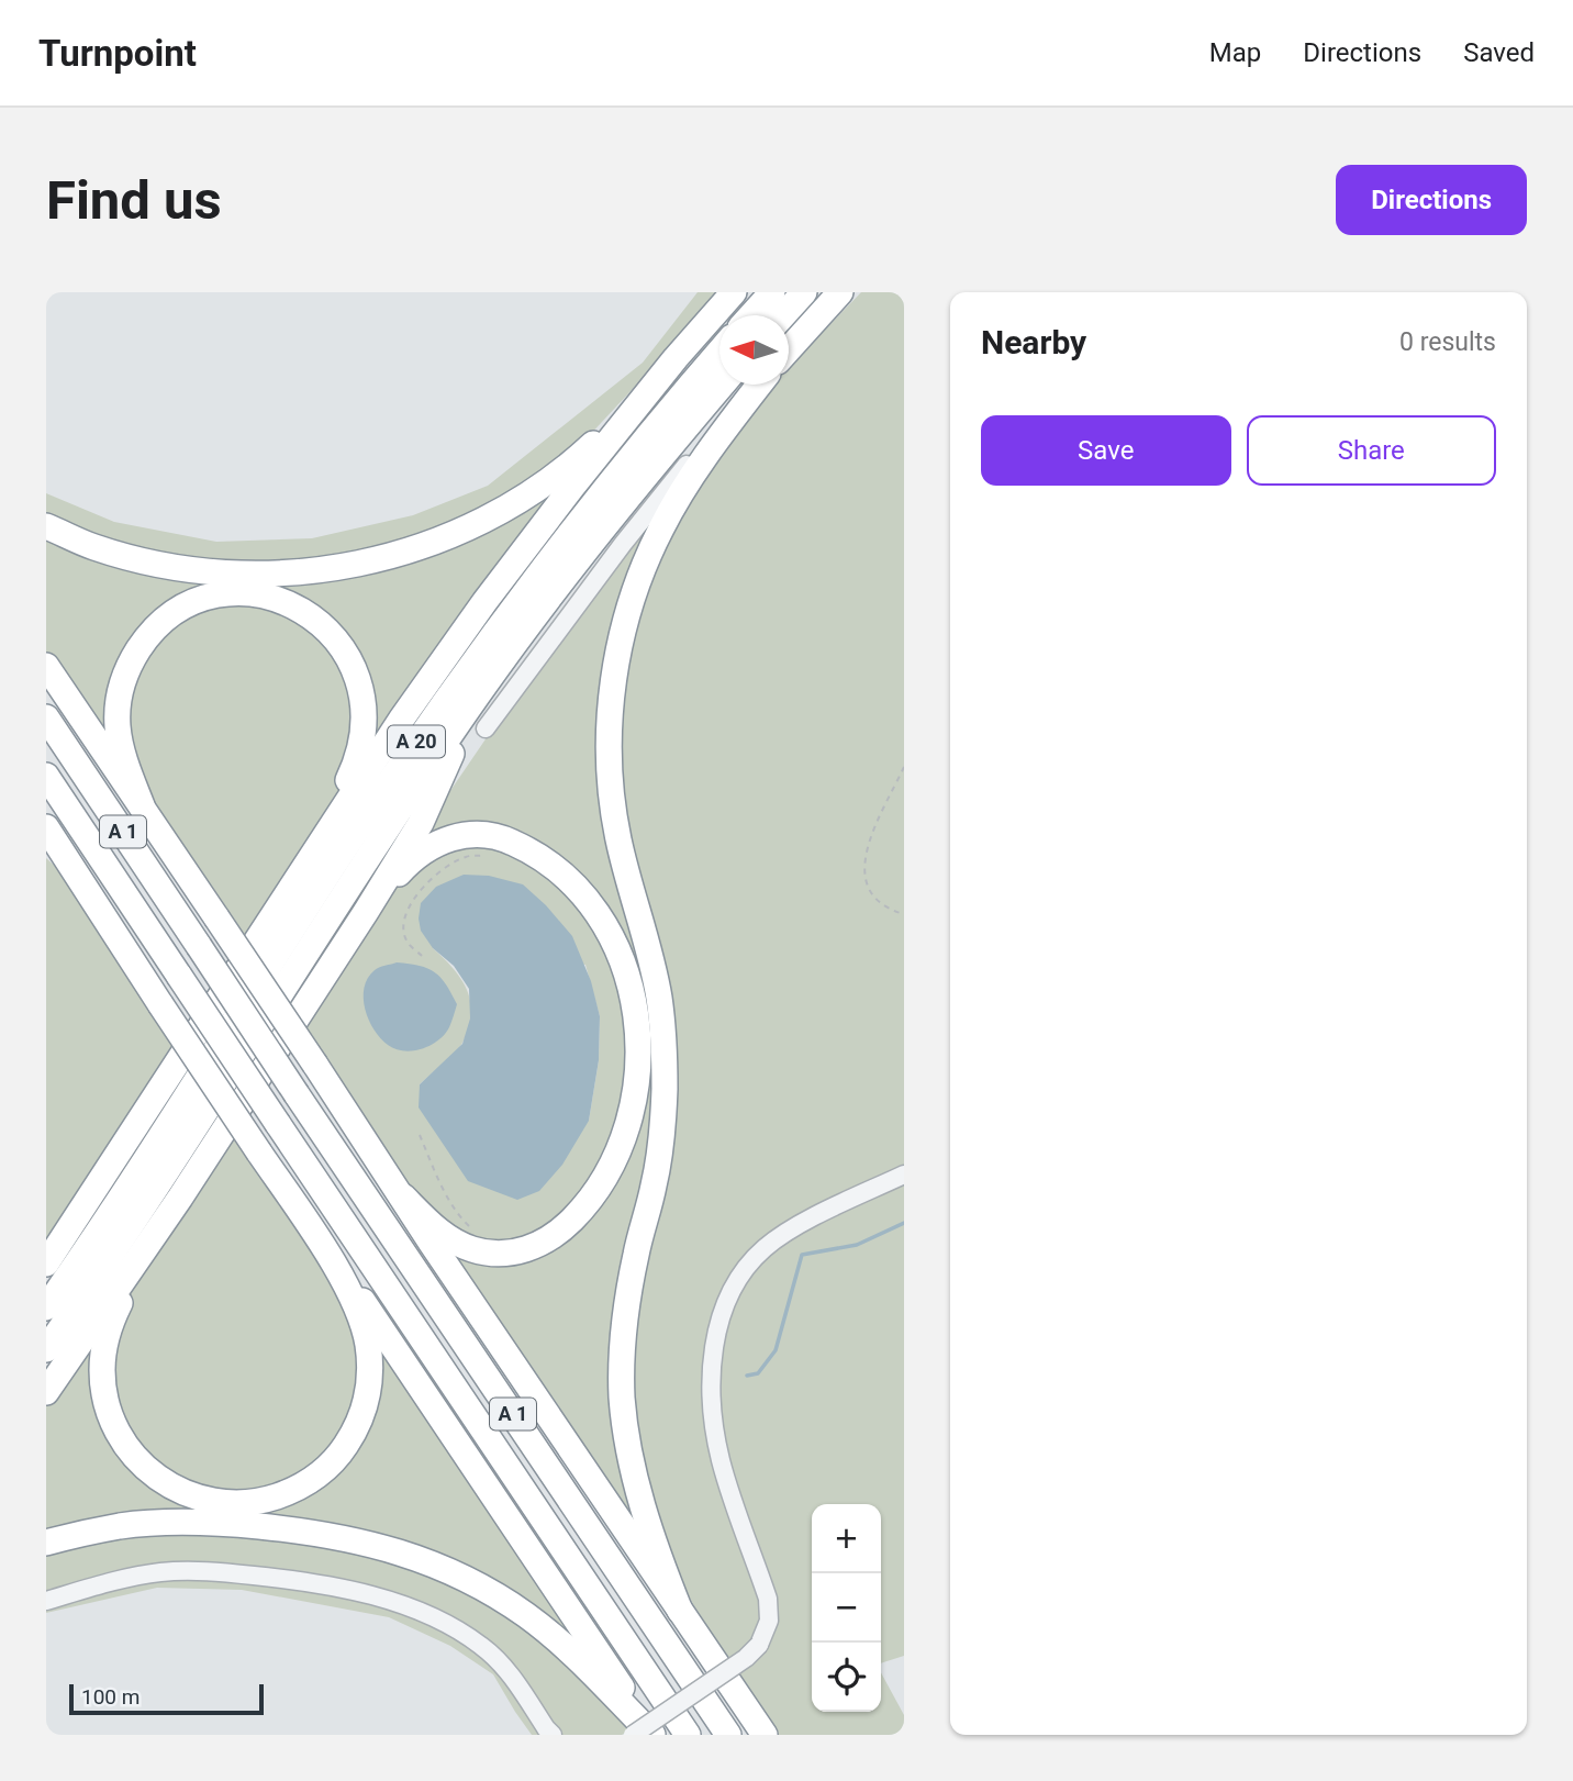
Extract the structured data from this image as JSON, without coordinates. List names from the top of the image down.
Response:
{
  "streets": {
    "highway": ["A 20", "A 1"]
  },
  "scale_bar": "100 m",
  "north": "left",
  "page": {
    "header": "Turnpoint",
    "nav": ["Map", "Directions", "Saved"],
    "buttons": [
      "Directions",
      ["Save", "Share"]
    ],
    "title": "Find us",
    "heading": ["Nearby", "0 results"],
    "map_buttons": ["+", "−"],
    "scale": "100 m"
  }
}
